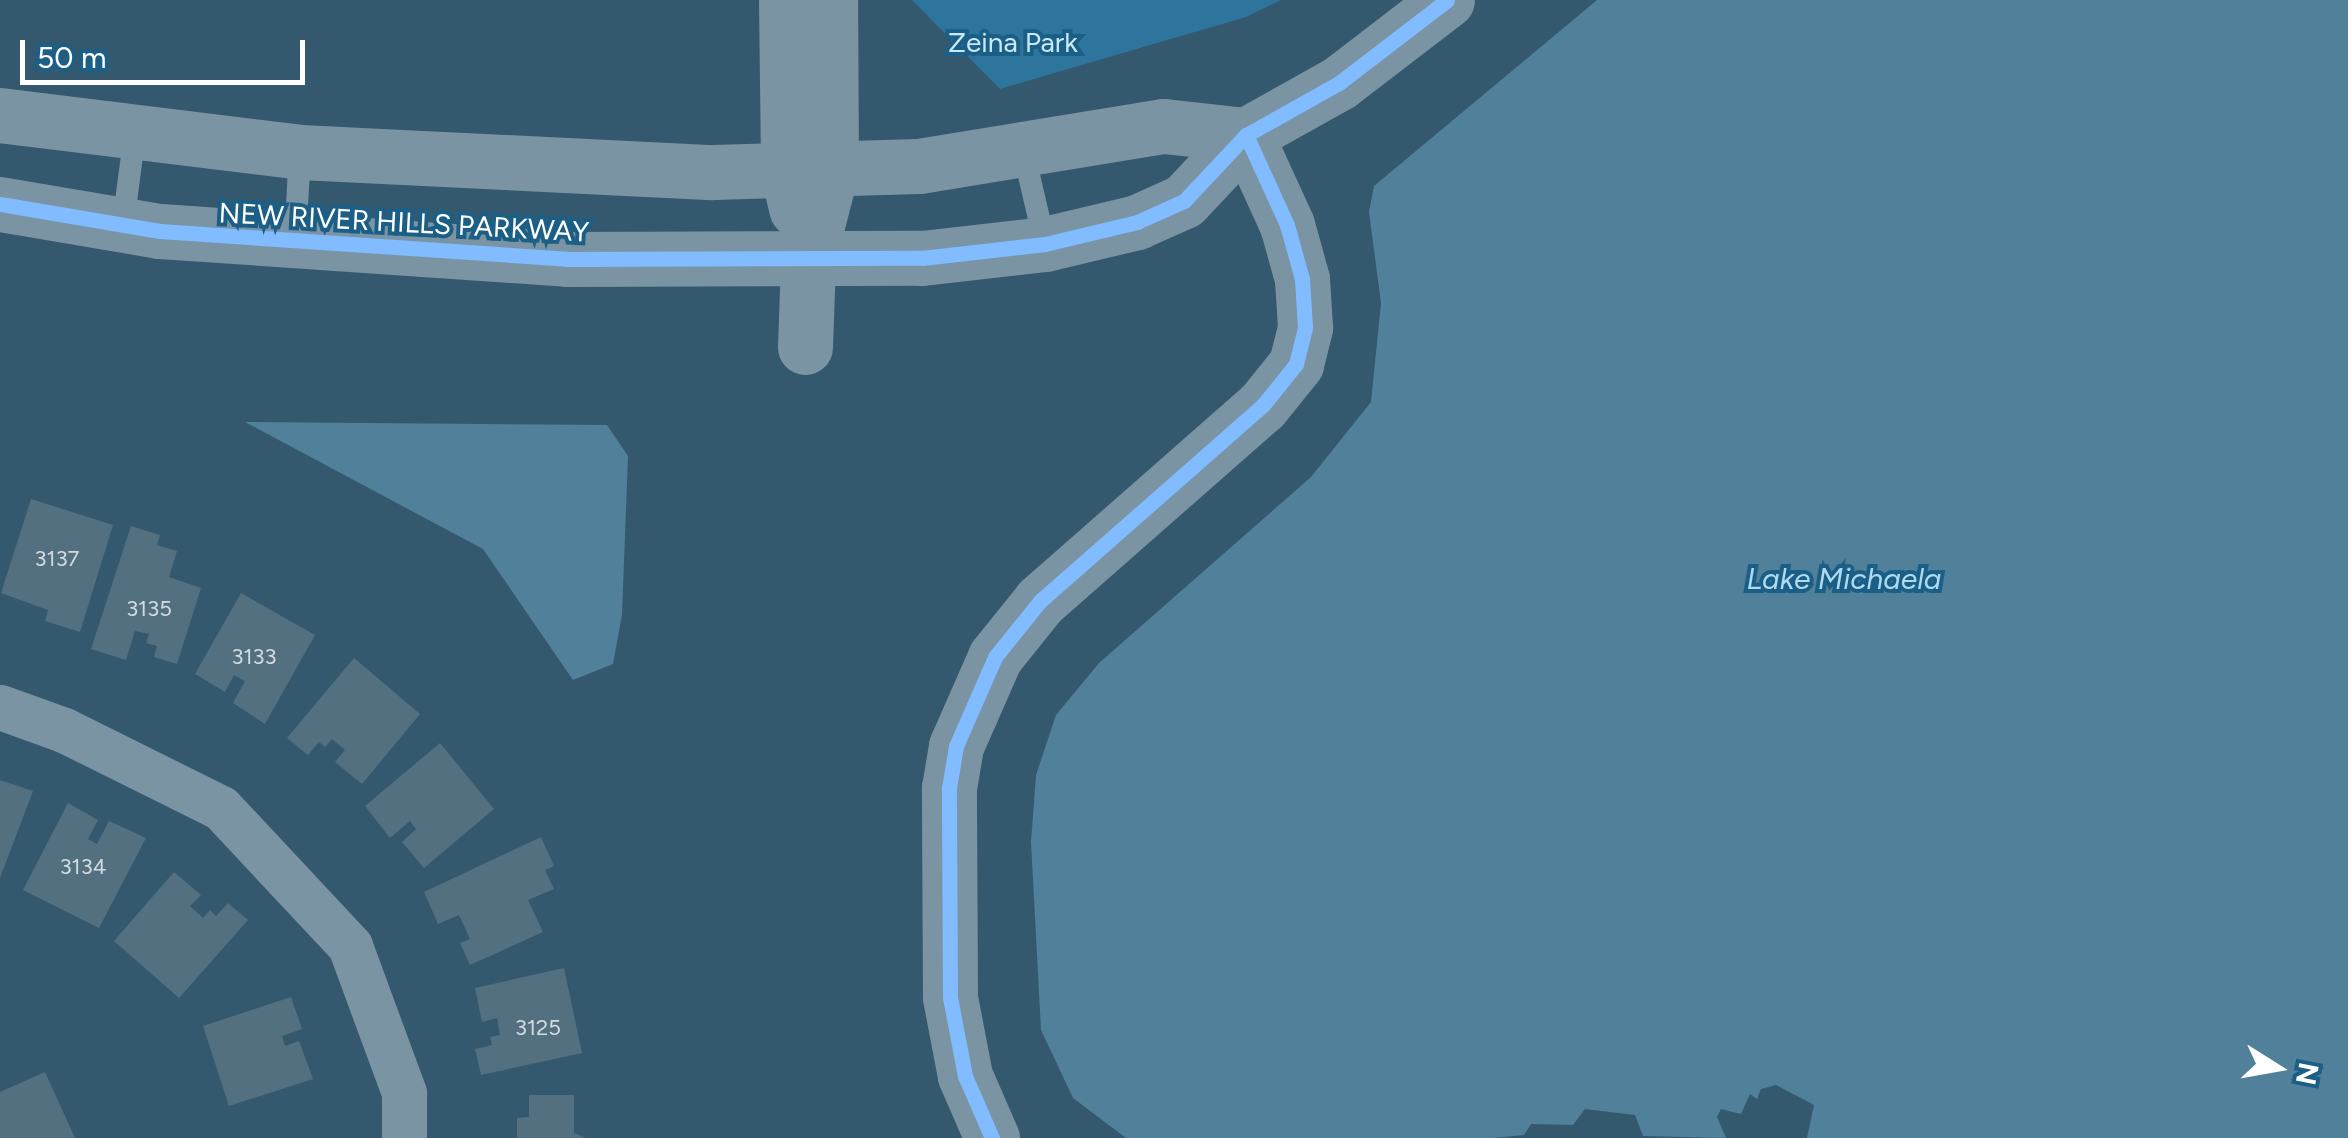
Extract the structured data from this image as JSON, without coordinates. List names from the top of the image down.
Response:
{
  "streets": {
    "street": ["NEW RIVER HILLS PARKWAY"]
  },
  "water": ["Lake Michaela"],
  "parks": ["Zeina Park"],
  "house_numbers": [
    "3137",
    "3135",
    "3133",
    "3134",
    "3125"
  ],
  "scale_bar": "50 m",
  "north": "right"
}
